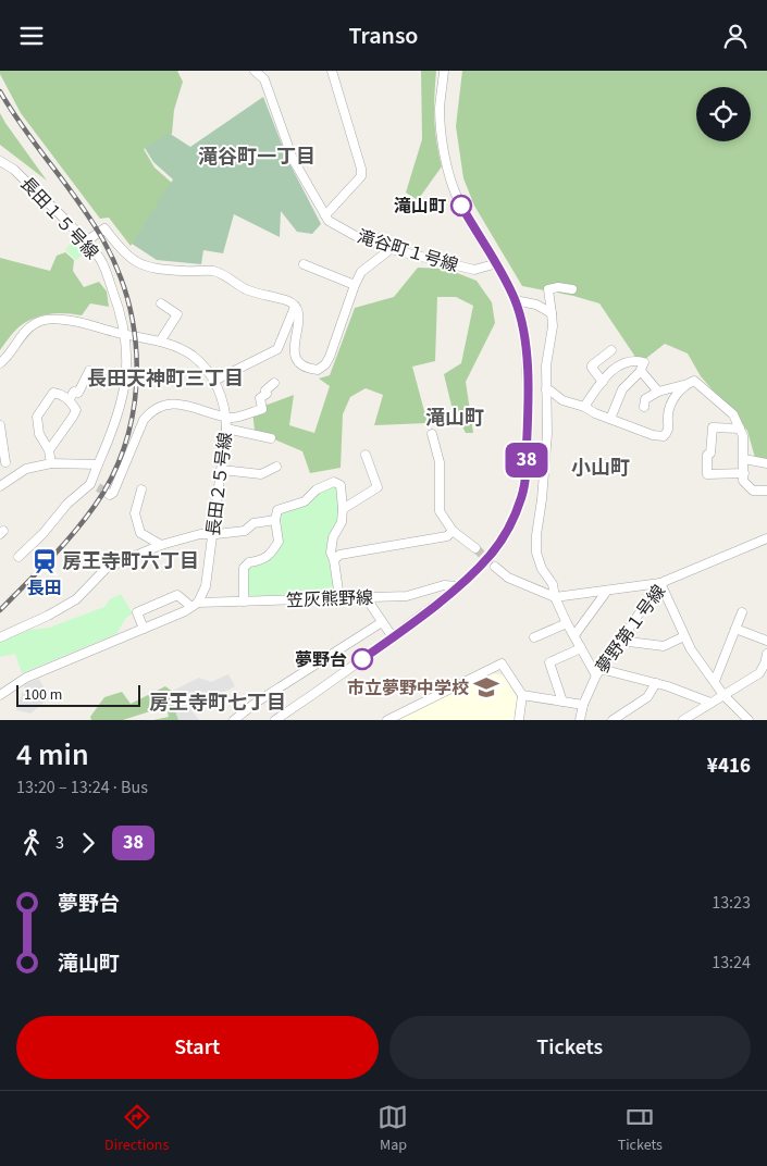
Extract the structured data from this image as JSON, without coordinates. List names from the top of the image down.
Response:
{
  "streets": {
    "street": [
      "長田１５号線",
      "滝谷町１号線",
      "長田２５号線",
      "笠灰熊野線",
      "夢野第１号線"
    ]
  },
  "crossings": [
    ["長田１５号線", "長田２５号線"],
    ["長田２５号線", "笠灰熊野線"]
  ],
  "districts": [
    "滝谷町一丁目",
    "長田天神町三丁目",
    "滝山町",
    "小山町",
    "房王寺町六丁目",
    "房王寺町七丁目"
  ],
  "places": {
    "other": ["滝山町", "夢野台"],
    "station": ["長田"],
    "school or university": ["市立夢野中学校"]
  },
  "lines": ["bus line 38"],
  "scale_bar": "100 m",
  "page": {
    "header": "Transo",
    "on_map": "38",
    "scale": "100 m",
    "heading": ["4 min", "13:20 – 13:24 · Bus", "¥416"],
    "legs": ["3", "38"],
    "list": [
      {
        "name": "夢野台",
        "value": "13:23"
      },
      {
        "name": "滝山町",
        "value": "13:24"
      }
    ],
    "buttons": ["Start", "Tickets"],
    "tabs": ["Directions", "Map", "Tickets"]
  }
}
